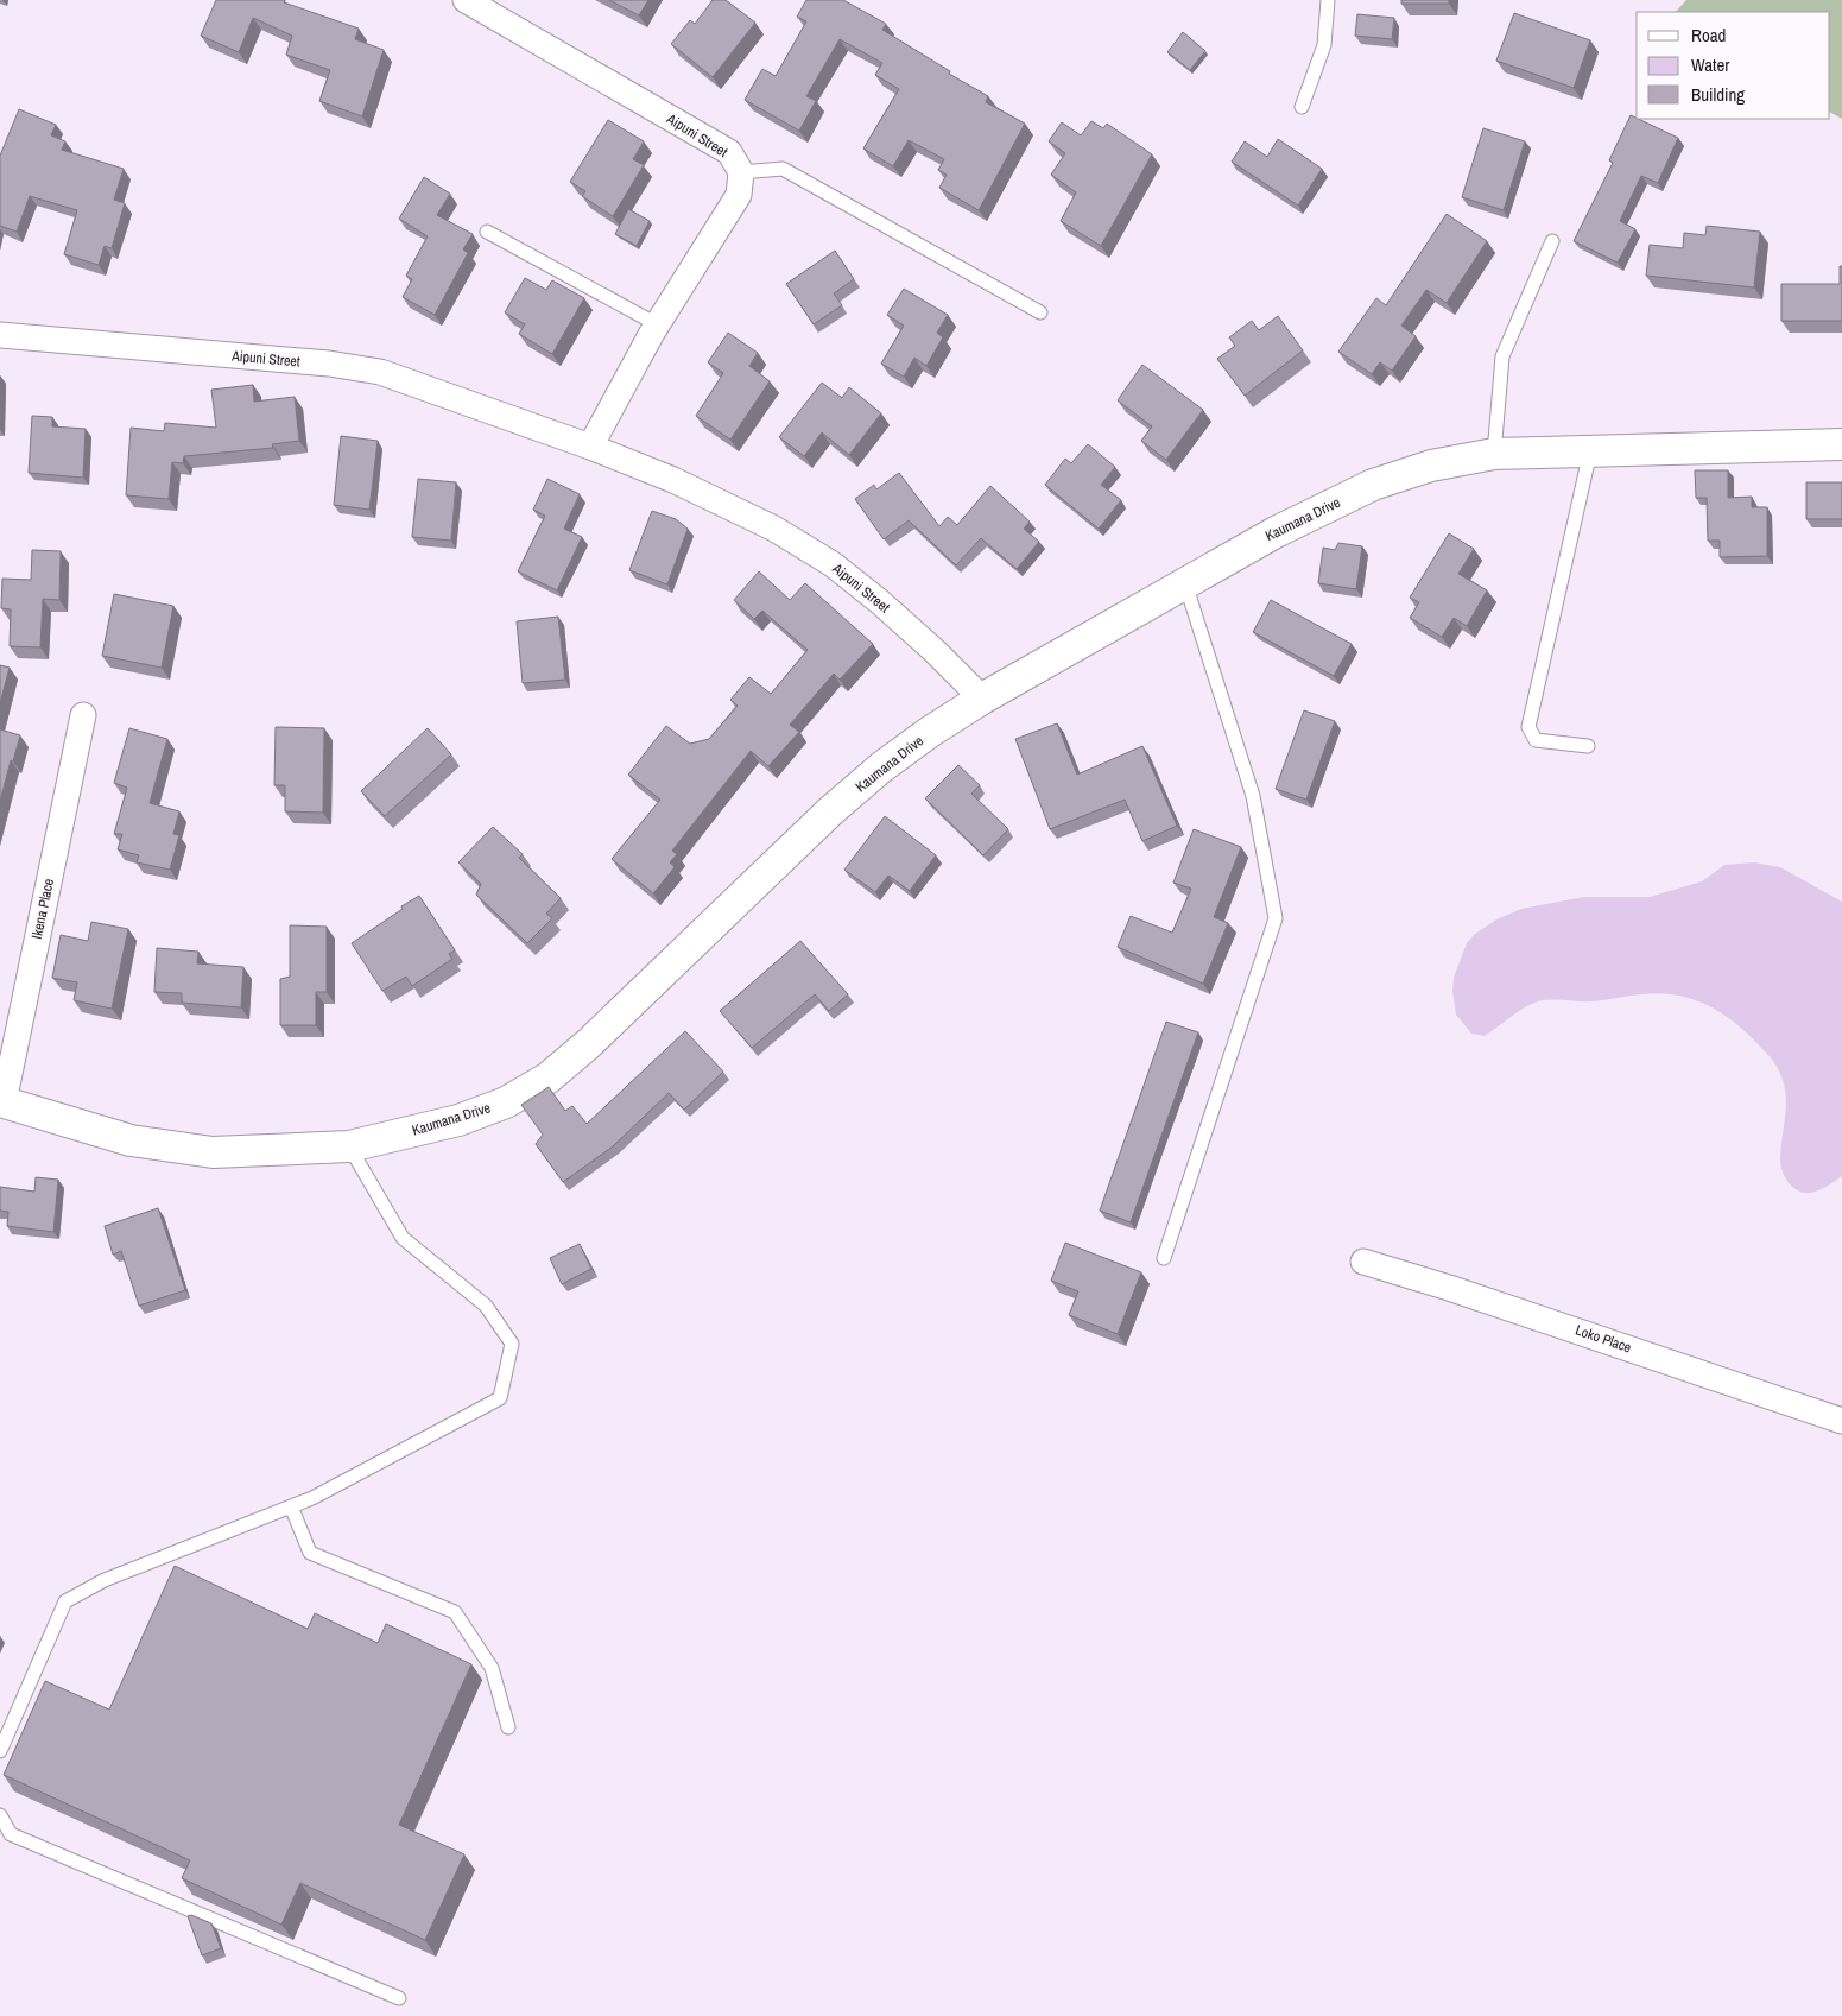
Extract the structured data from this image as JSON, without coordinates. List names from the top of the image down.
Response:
{
  "streets": {
    "street": [
      "Aipuni Street",
      "Kaumana Drive",
      "Ikena Place",
      "Loko Place"
    ]
  },
  "crossings": [
    ["Aipuni Street", "Kaumana Drive"],
    ["Kaumana Drive", "Ikena Place"]
  ],
  "legend": ["Road", "Water", "Building"]
}
